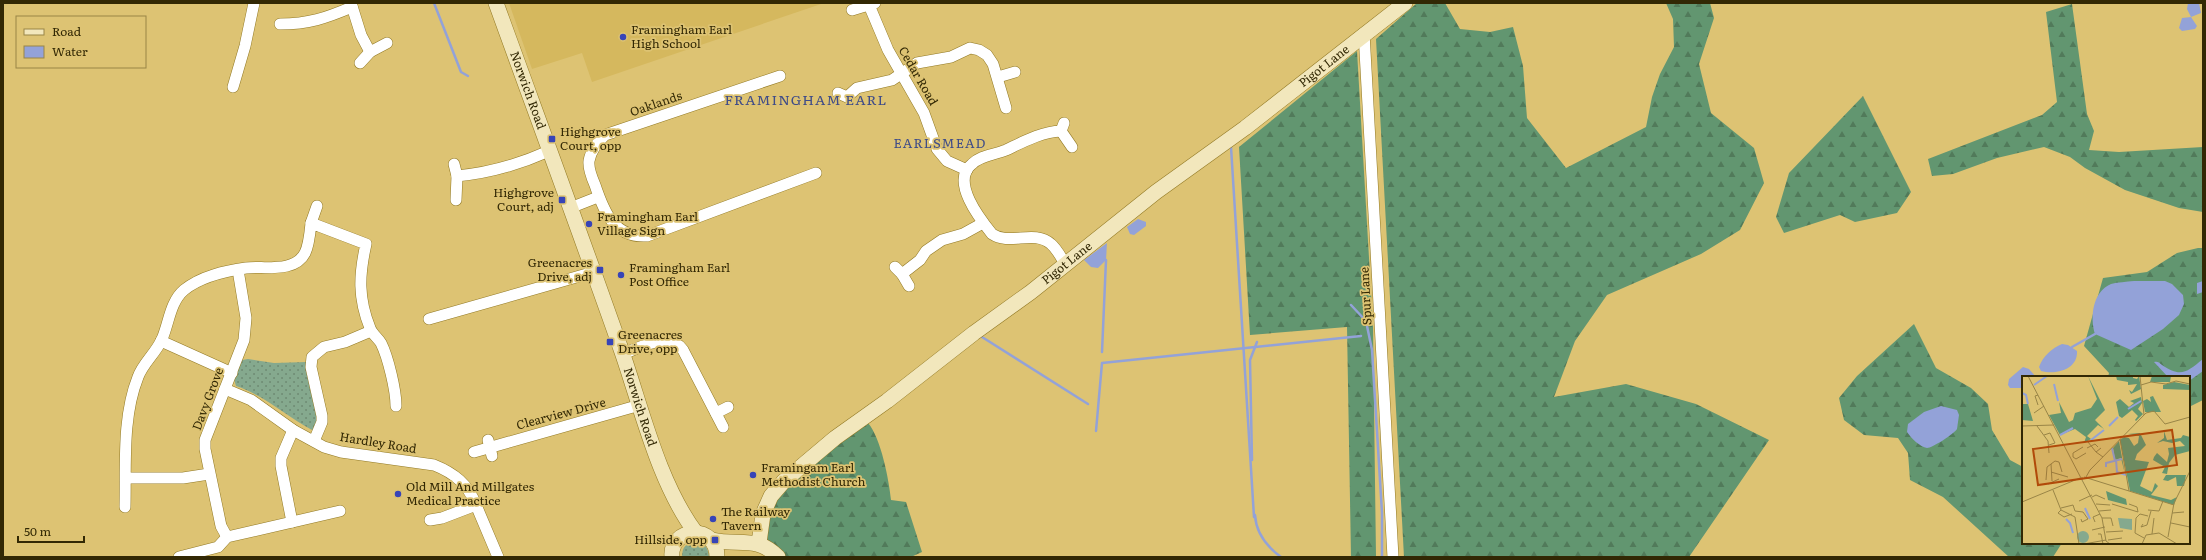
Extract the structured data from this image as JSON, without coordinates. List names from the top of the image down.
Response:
{
  "streets": {
    "street": [
      "Pigot Lane",
      "Cedar Road",
      "Norwich Road",
      "Oaklands",
      "Spur Lane",
      "Davy Grove",
      "Clearview Drive",
      "Hardley Road"
    ]
  },
  "crossings": [
    ["Pigot Lane", "Spur Lane"],
    ["Norwich Road", "Clearview Drive"],
    ["Davy Grove", "Hardley Road"]
  ],
  "districts": ["FRAMINGHAM EARL", "EARLSMEAD"],
  "places": {
    "other": [
      "Framingham Earl High School",
      "Framingham Earl Village Sign",
      "Framingham Earl Post Office",
      "Framingam Earl Methodist Church",
      "Old Mill And Millgates Medical Practice",
      "The Railway Tavern"
    ],
    "transit": [
      "Highgrove Court, opp",
      "Highgrove Court, adj",
      "Greenacres Drive, adj",
      "Greenacres Drive, opp",
      "Hillside, opp"
    ]
  },
  "legend": ["Road", "Water"],
  "scale_bar": "50 m"
}
